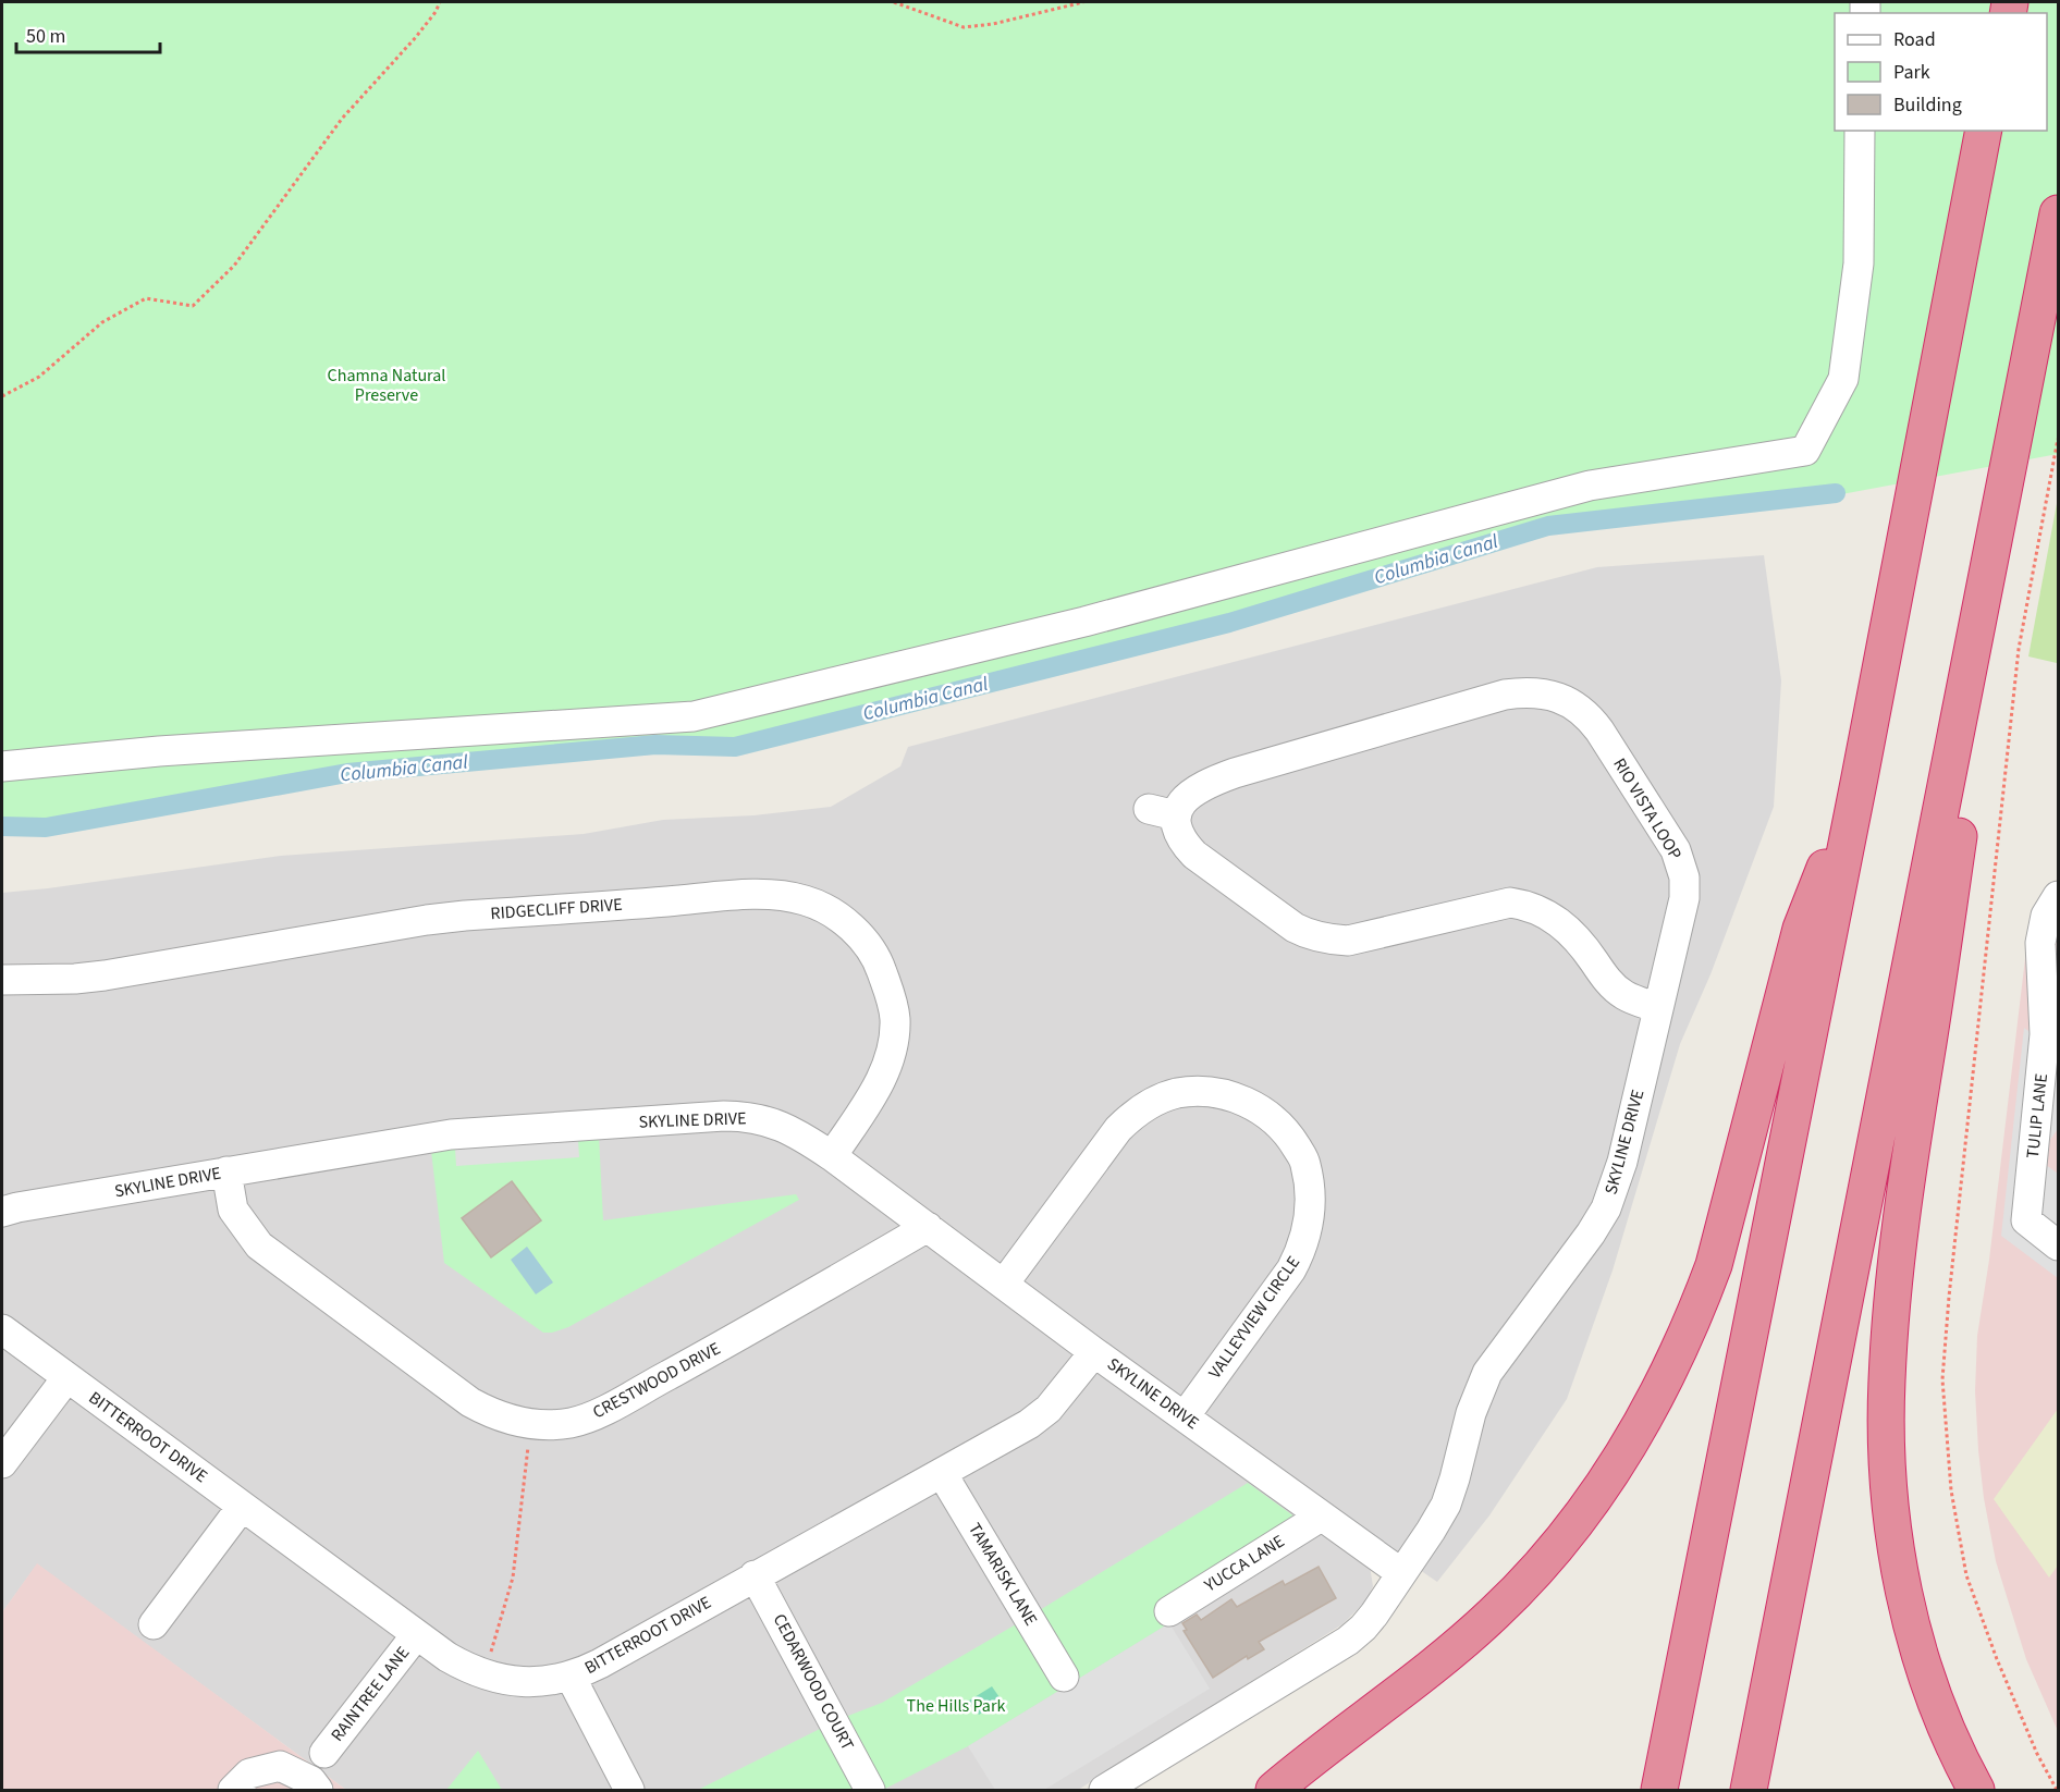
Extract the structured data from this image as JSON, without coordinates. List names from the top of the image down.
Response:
{
  "streets": {
    "street": [
      "RIO VISTA LOOP",
      "RIDGECLIFF DRIVE",
      "TULIP LANE",
      "SKYLINE DRIVE",
      "VALLEYVIEW CIRCLE",
      "CRESTWOOD DRIVE",
      "BITTERROOT DRIVE",
      "YUCCA LANE",
      "TAMARISK LANE",
      "CEDARWOOD COURT",
      "RAINTREE LANE"
    ]
  },
  "crossings": [
    ["RIO VISTA LOOP", "SKYLINE DRIVE"],
    ["RIDGECLIFF DRIVE", "SKYLINE DRIVE"],
    ["SKYLINE DRIVE", "VALLEYVIEW CIRCLE"],
    ["SKYLINE DRIVE", "CRESTWOOD DRIVE"],
    ["SKYLINE DRIVE", "BITTERROOT DRIVE"],
    ["SKYLINE DRIVE", "YUCCA LANE"],
    ["BITTERROOT DRIVE", "TAMARISK LANE"],
    ["BITTERROOT DRIVE", "CEDARWOOD COURT"],
    ["BITTERROOT DRIVE", "RAINTREE LANE"]
  ],
  "water": ["Columbia Canal"],
  "parks": ["Chamna Natural Preserve", "The Hills Park"],
  "legend": ["Road", "Park", "Building"],
  "scale_bar": "50 m"
}
